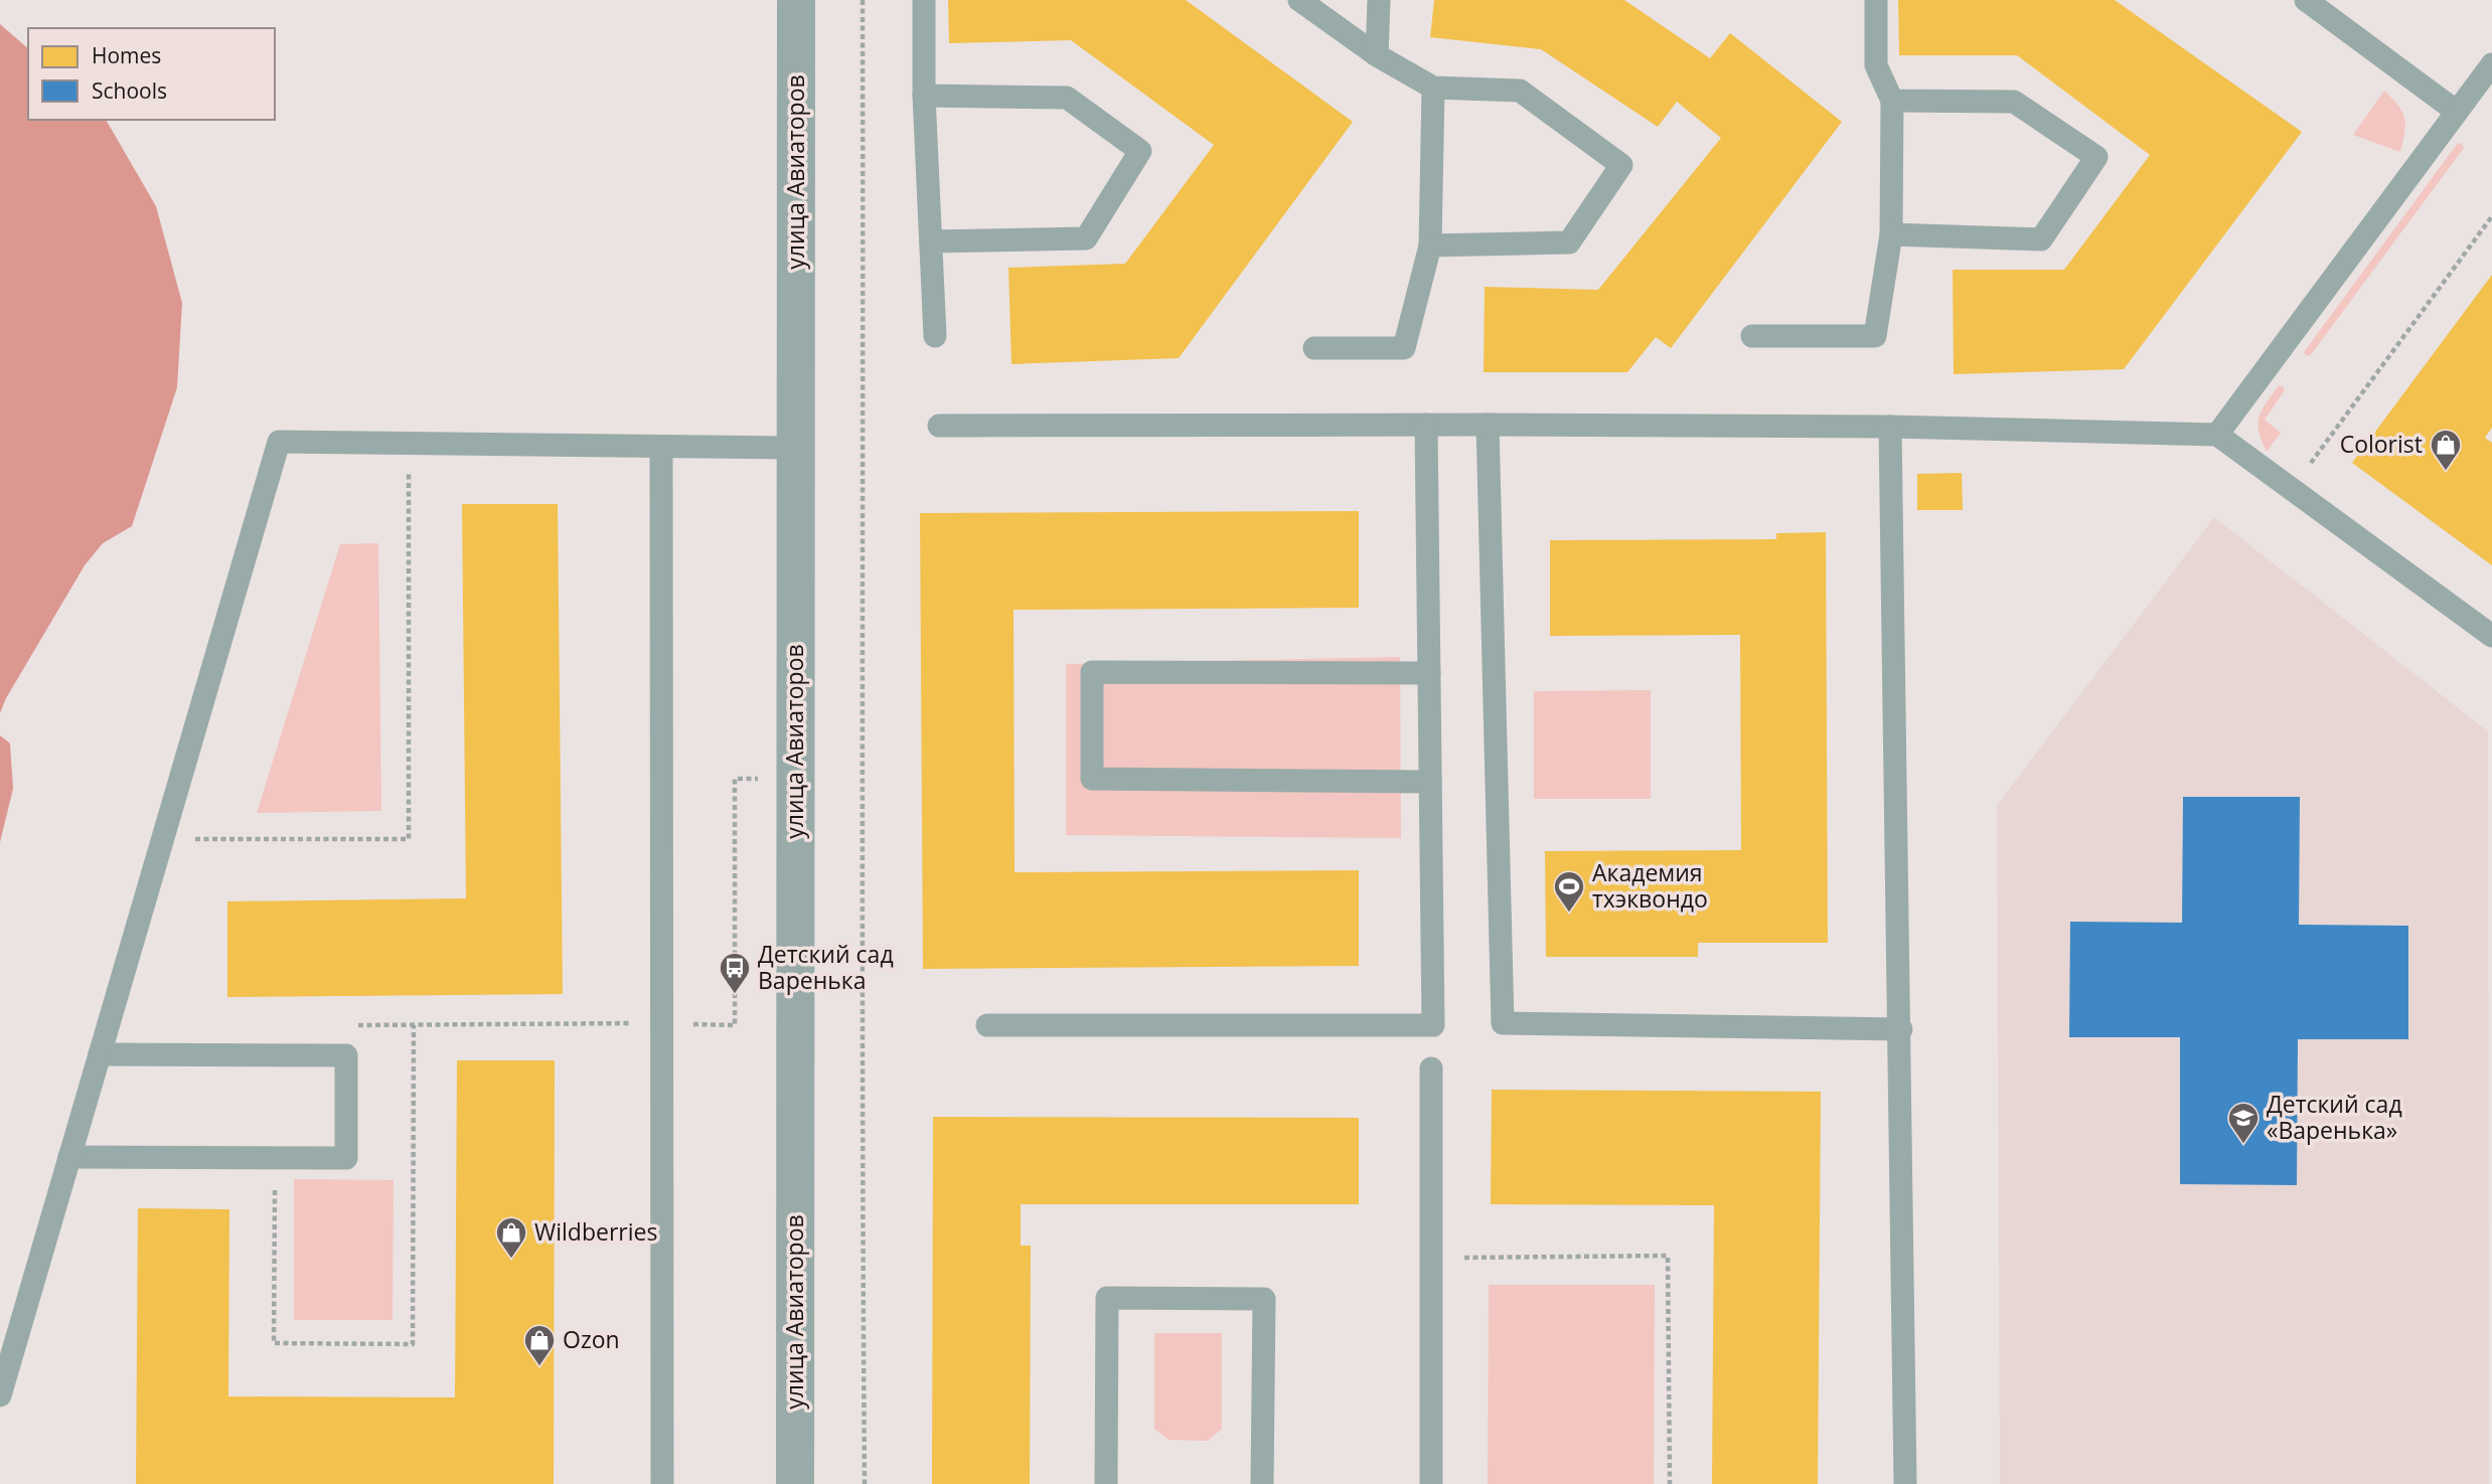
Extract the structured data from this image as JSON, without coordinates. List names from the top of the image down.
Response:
{
  "streets": {
    "street": ["улица Авиаторов"]
  },
  "places": {
    "shop": ["Сolorist", "Wildberries", "Ozon"],
    "sports": ["Академия тхэквондо"],
    "bus stop": ["Детский сад Варенька"],
    "school or university": ["Детский сад «Варенька»"]
  },
  "legend": ["Homes", "Schools"]
}
